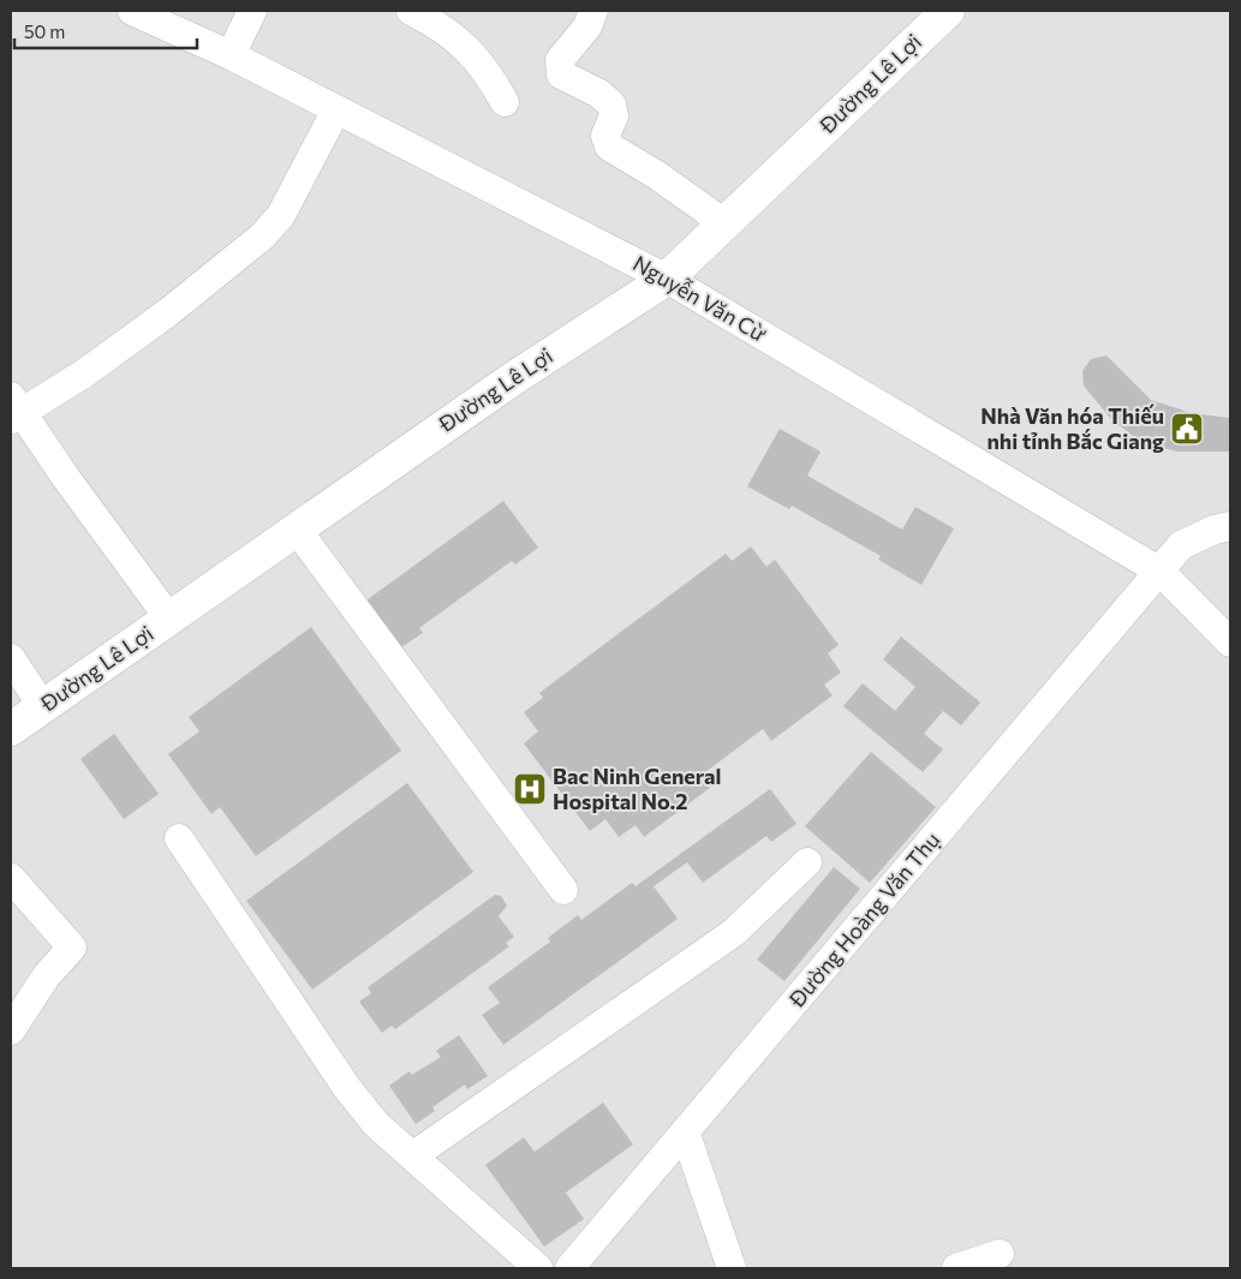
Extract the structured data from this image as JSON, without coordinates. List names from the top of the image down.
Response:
{
  "streets": {
    "main road": ["Đường Lê Lợi"],
    "street": ["Nguyễn Văn Cừ", "Đường Hoàng Văn Thụ"]
  },
  "crossings": [
    ["Đường Lê Lợi", "Nguyễn Văn Cừ"],
    ["Nguyễn Văn Cừ", "Đường Hoàng Văn Thụ"]
  ],
  "places": {
    "public building": ["Nhà Văn hóa Thiếu nhi tỉnh Bắc Giang"],
    "hospital": ["Bac Ninh General Hospital No.2"]
  },
  "scale_bar": "50 m"
}
